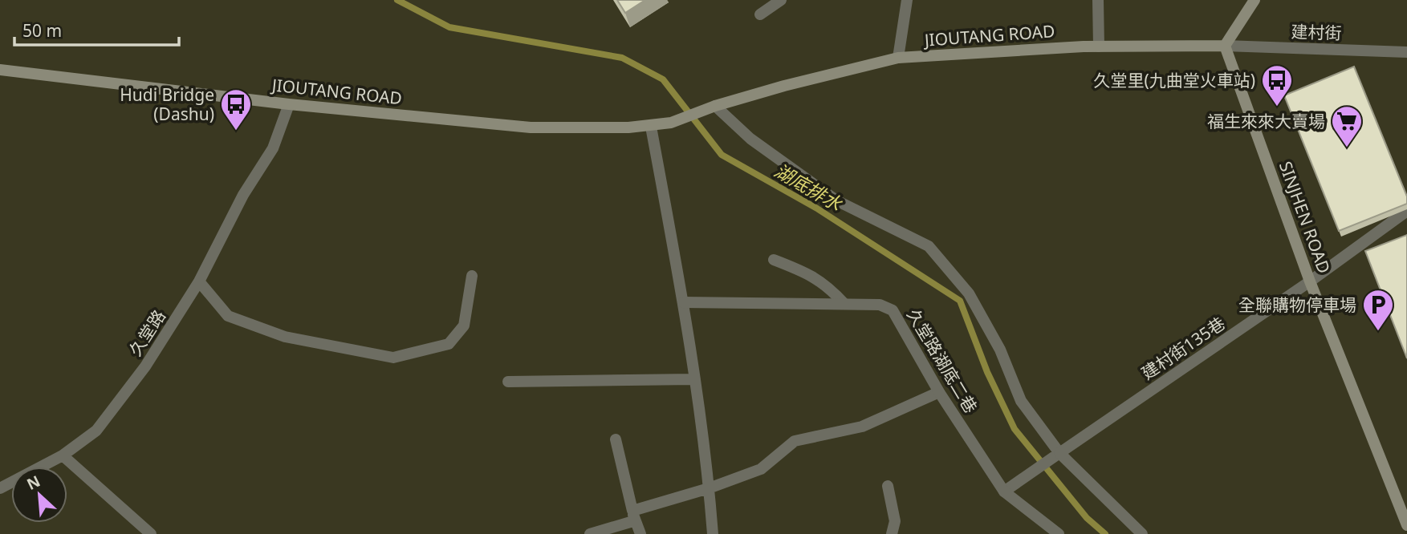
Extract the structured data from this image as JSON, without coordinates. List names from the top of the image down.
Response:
{
  "streets": {
    "street": [
      "建村街",
      "JIOUTANG ROAD",
      "SINJHEN ROAD",
      "久堂路",
      "建村街135巷",
      "久堂路湖底二巷"
    ]
  },
  "crossings": [
    ["建村街", "JIOUTANG ROAD"],
    ["建村街", "SINJHEN ROAD"],
    ["JIOUTANG ROAD", "SINJHEN ROAD"],
    ["JIOUTANG ROAD", "久堂路"],
    ["SINJHEN ROAD", "建村街135巷"],
    ["建村街135巷", "久堂路湖底二巷"]
  ],
  "water": ["湖底排水"],
  "places": {
    "bus stop": ["久堂里(九曲堂火車站)", "Hudi Bridge (Dashu)"],
    "supermarket": ["福生來來大賣場"],
    "parking": ["全聯購物停車場"]
  },
  "scale_bar": "50 m",
  "north": "top left"
}
